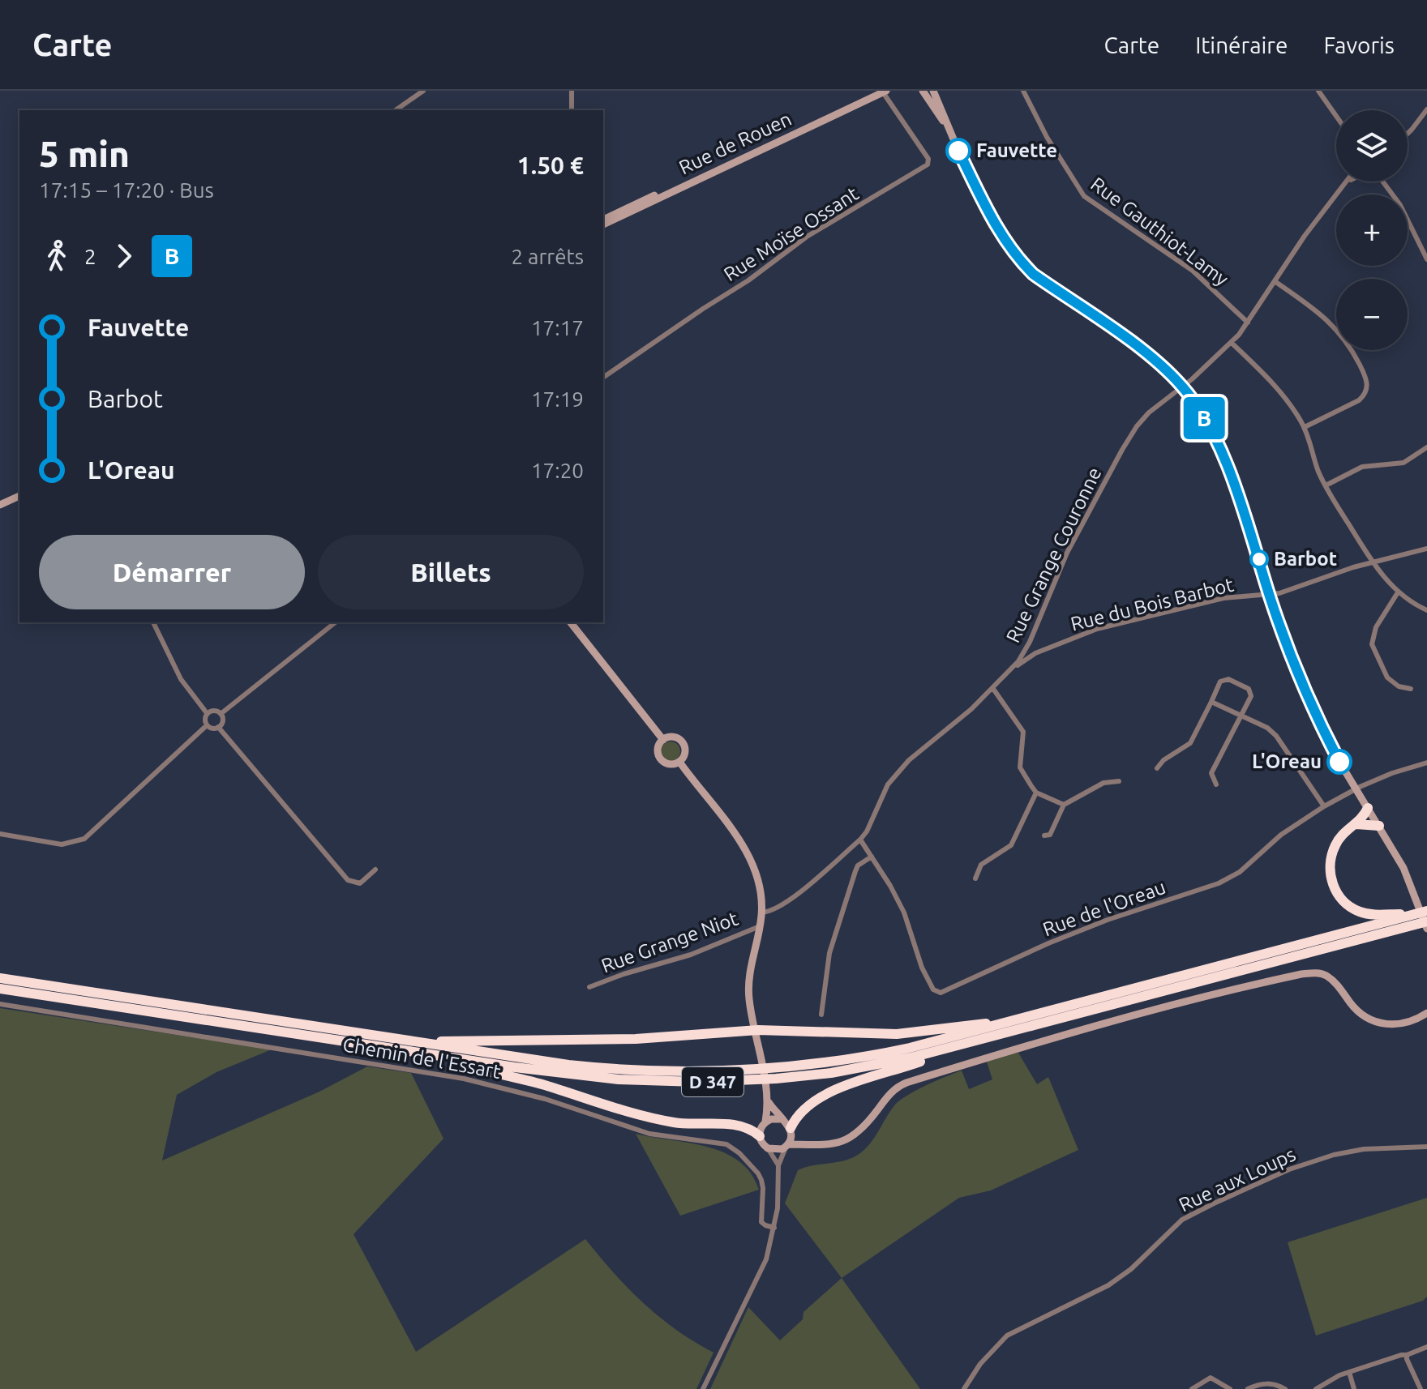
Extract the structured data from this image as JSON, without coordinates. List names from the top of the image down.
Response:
{
  "streets": {
    "highway": ["D 347"],
    "street": [
      "Rue de Rouen",
      "Rue Gauthiot-Lamy",
      "Rue Moïse Ossant",
      "Rue Grange Couronne",
      "Rue du Bois Barbot",
      "Rue de l'Oreau",
      "Rue Grange Niot",
      "Chemin de l'Essart",
      "Rue aux Loups"
    ]
  },
  "crossings": [
    ["Rue de Rouen", "Rue Moïse Ossant"],
    ["Rue Gauthiot-Lamy", "Rue Grange Couronne"],
    ["Rue Grange Couronne", "Rue du Bois Barbot"],
    ["Rue Grange Couronne", "Rue de l'Oreau"]
  ],
  "places": ["Fauvette", "Barbot", "L'Oreau"],
  "lines": ["bus line B"],
  "page": {
    "header": "Carte",
    "nav": ["Carte", "Itinéraire", "Favoris"],
    "on_map": "B",
    "map_buttons": ["+", "−"],
    "heading": ["5 min", "17:15 – 17:20 · Bus", "1.50 €"],
    "legs": ["2", "B", "2 arrêts"],
    "list": [
      {
        "name": "Fauvette",
        "value": "17:17"
      },
      {
        "name": "Barbot",
        "value": "17:19"
      },
      {
        "name": "L'Oreau",
        "value": "17:20"
      }
    ],
    "buttons": ["Démarrer", "Billets"]
  }
}
